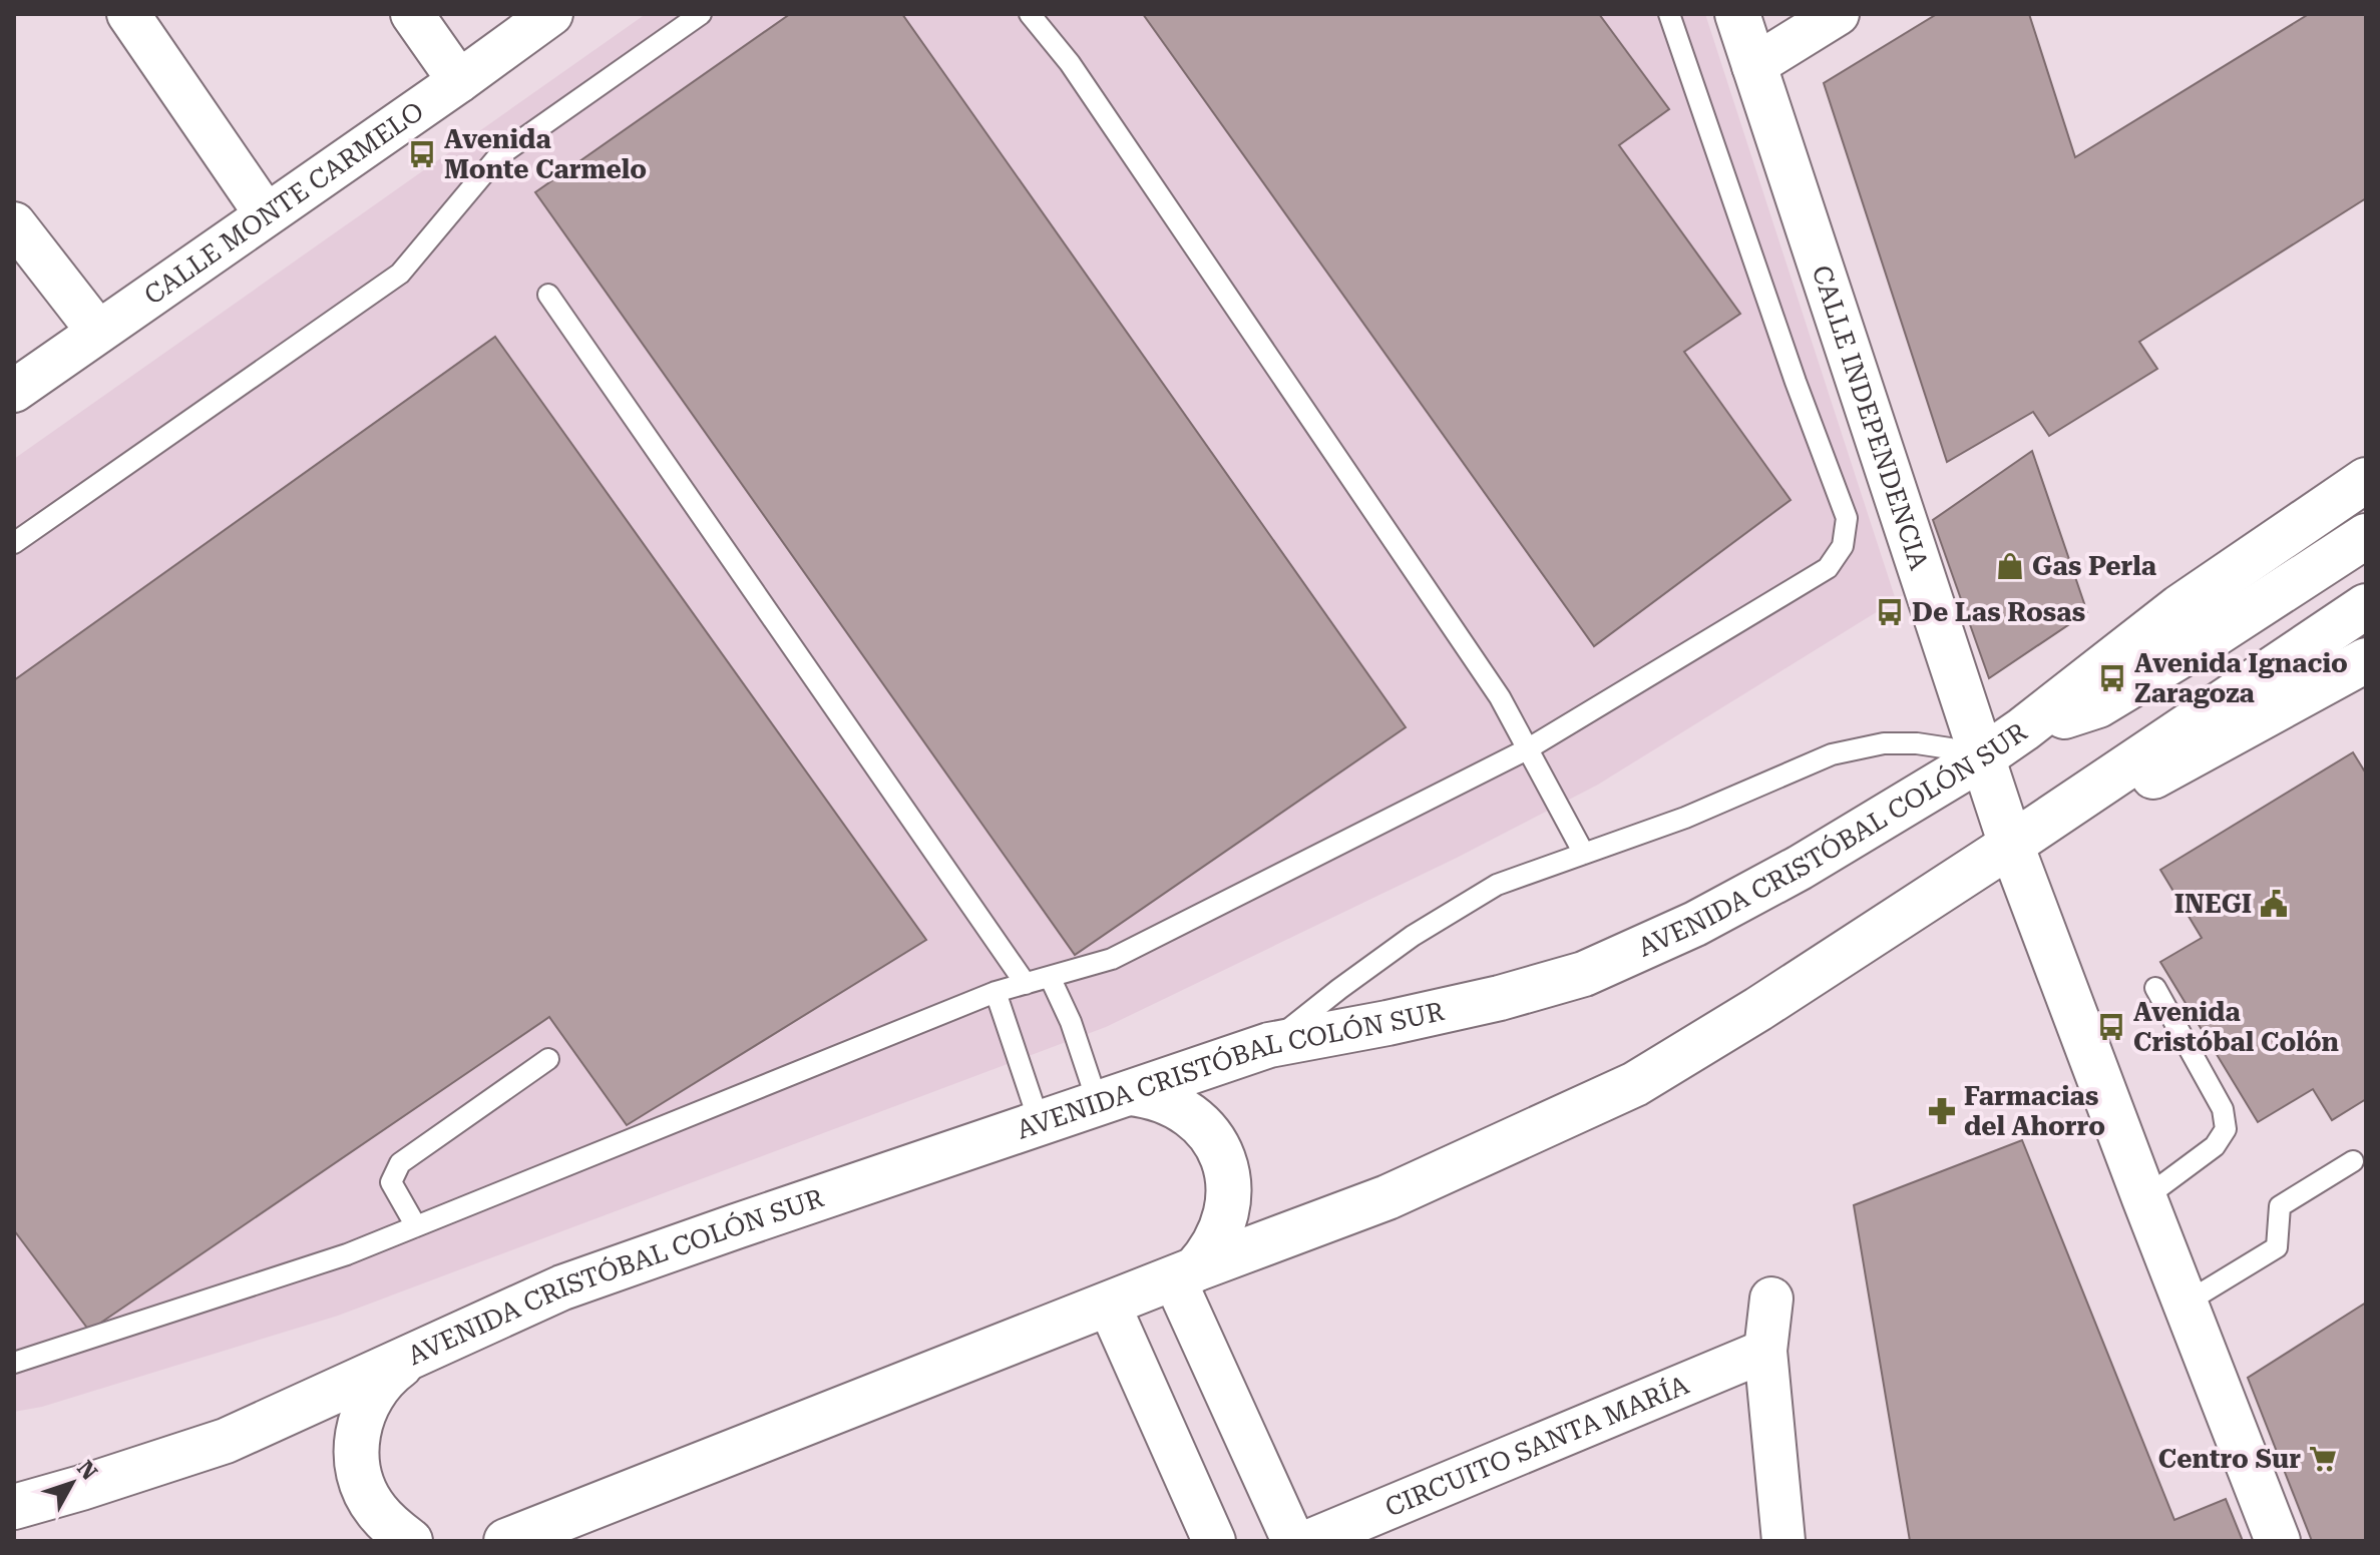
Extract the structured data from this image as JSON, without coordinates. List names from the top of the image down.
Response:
{
  "streets": {
    "main road": ["CALLE INDEPENDENCIA", "AVENIDA CRISTÓBAL COLÓN SUR"],
    "street": ["CALLE MONTE CARMELO", "CIRCUITO SANTA MARÍA"]
  },
  "crossings": [
    ["CALLE INDEPENDENCIA", "AVENIDA CRISTÓBAL COLÓN SUR"]
  ],
  "places": {
    "bus stop": [
      "Avenida Monte Carmelo",
      "De Las Rosas",
      "Avenida Ignacio Zaragoza",
      "Avenida Cristóbal Colón"
    ],
    "shop": ["Gas Perla"],
    "public building": ["INEGI"],
    "pharmacy": ["Farmacias del Ahorro"],
    "supermarket": ["Centro Sur"]
  },
  "north": "top right"
}
